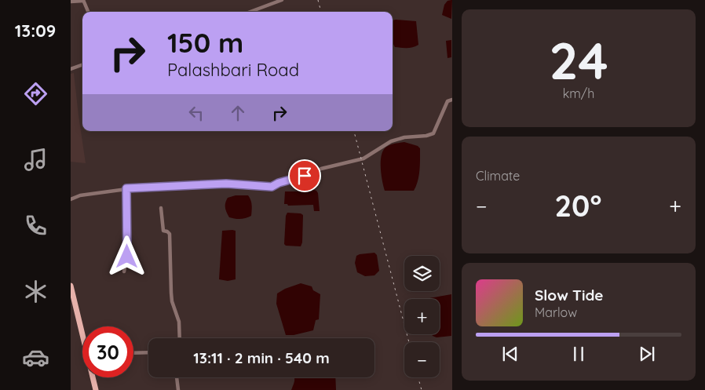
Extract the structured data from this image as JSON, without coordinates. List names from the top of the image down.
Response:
{
  "page": {
    "tabs": "13:09",
    "tile": [
      ["24", "km/h"],
      "Climate"
    ],
    "turn": ["150 m", "Palashbari Road"],
    "heat": ["−", "20°", "+"],
    "map_buttons": ["+", "−"],
    "song": ["Slow Tide", "Marlow"],
    "limit": "30",
    "trip": "13:11 · 2 min · 540 m"
  }
}
